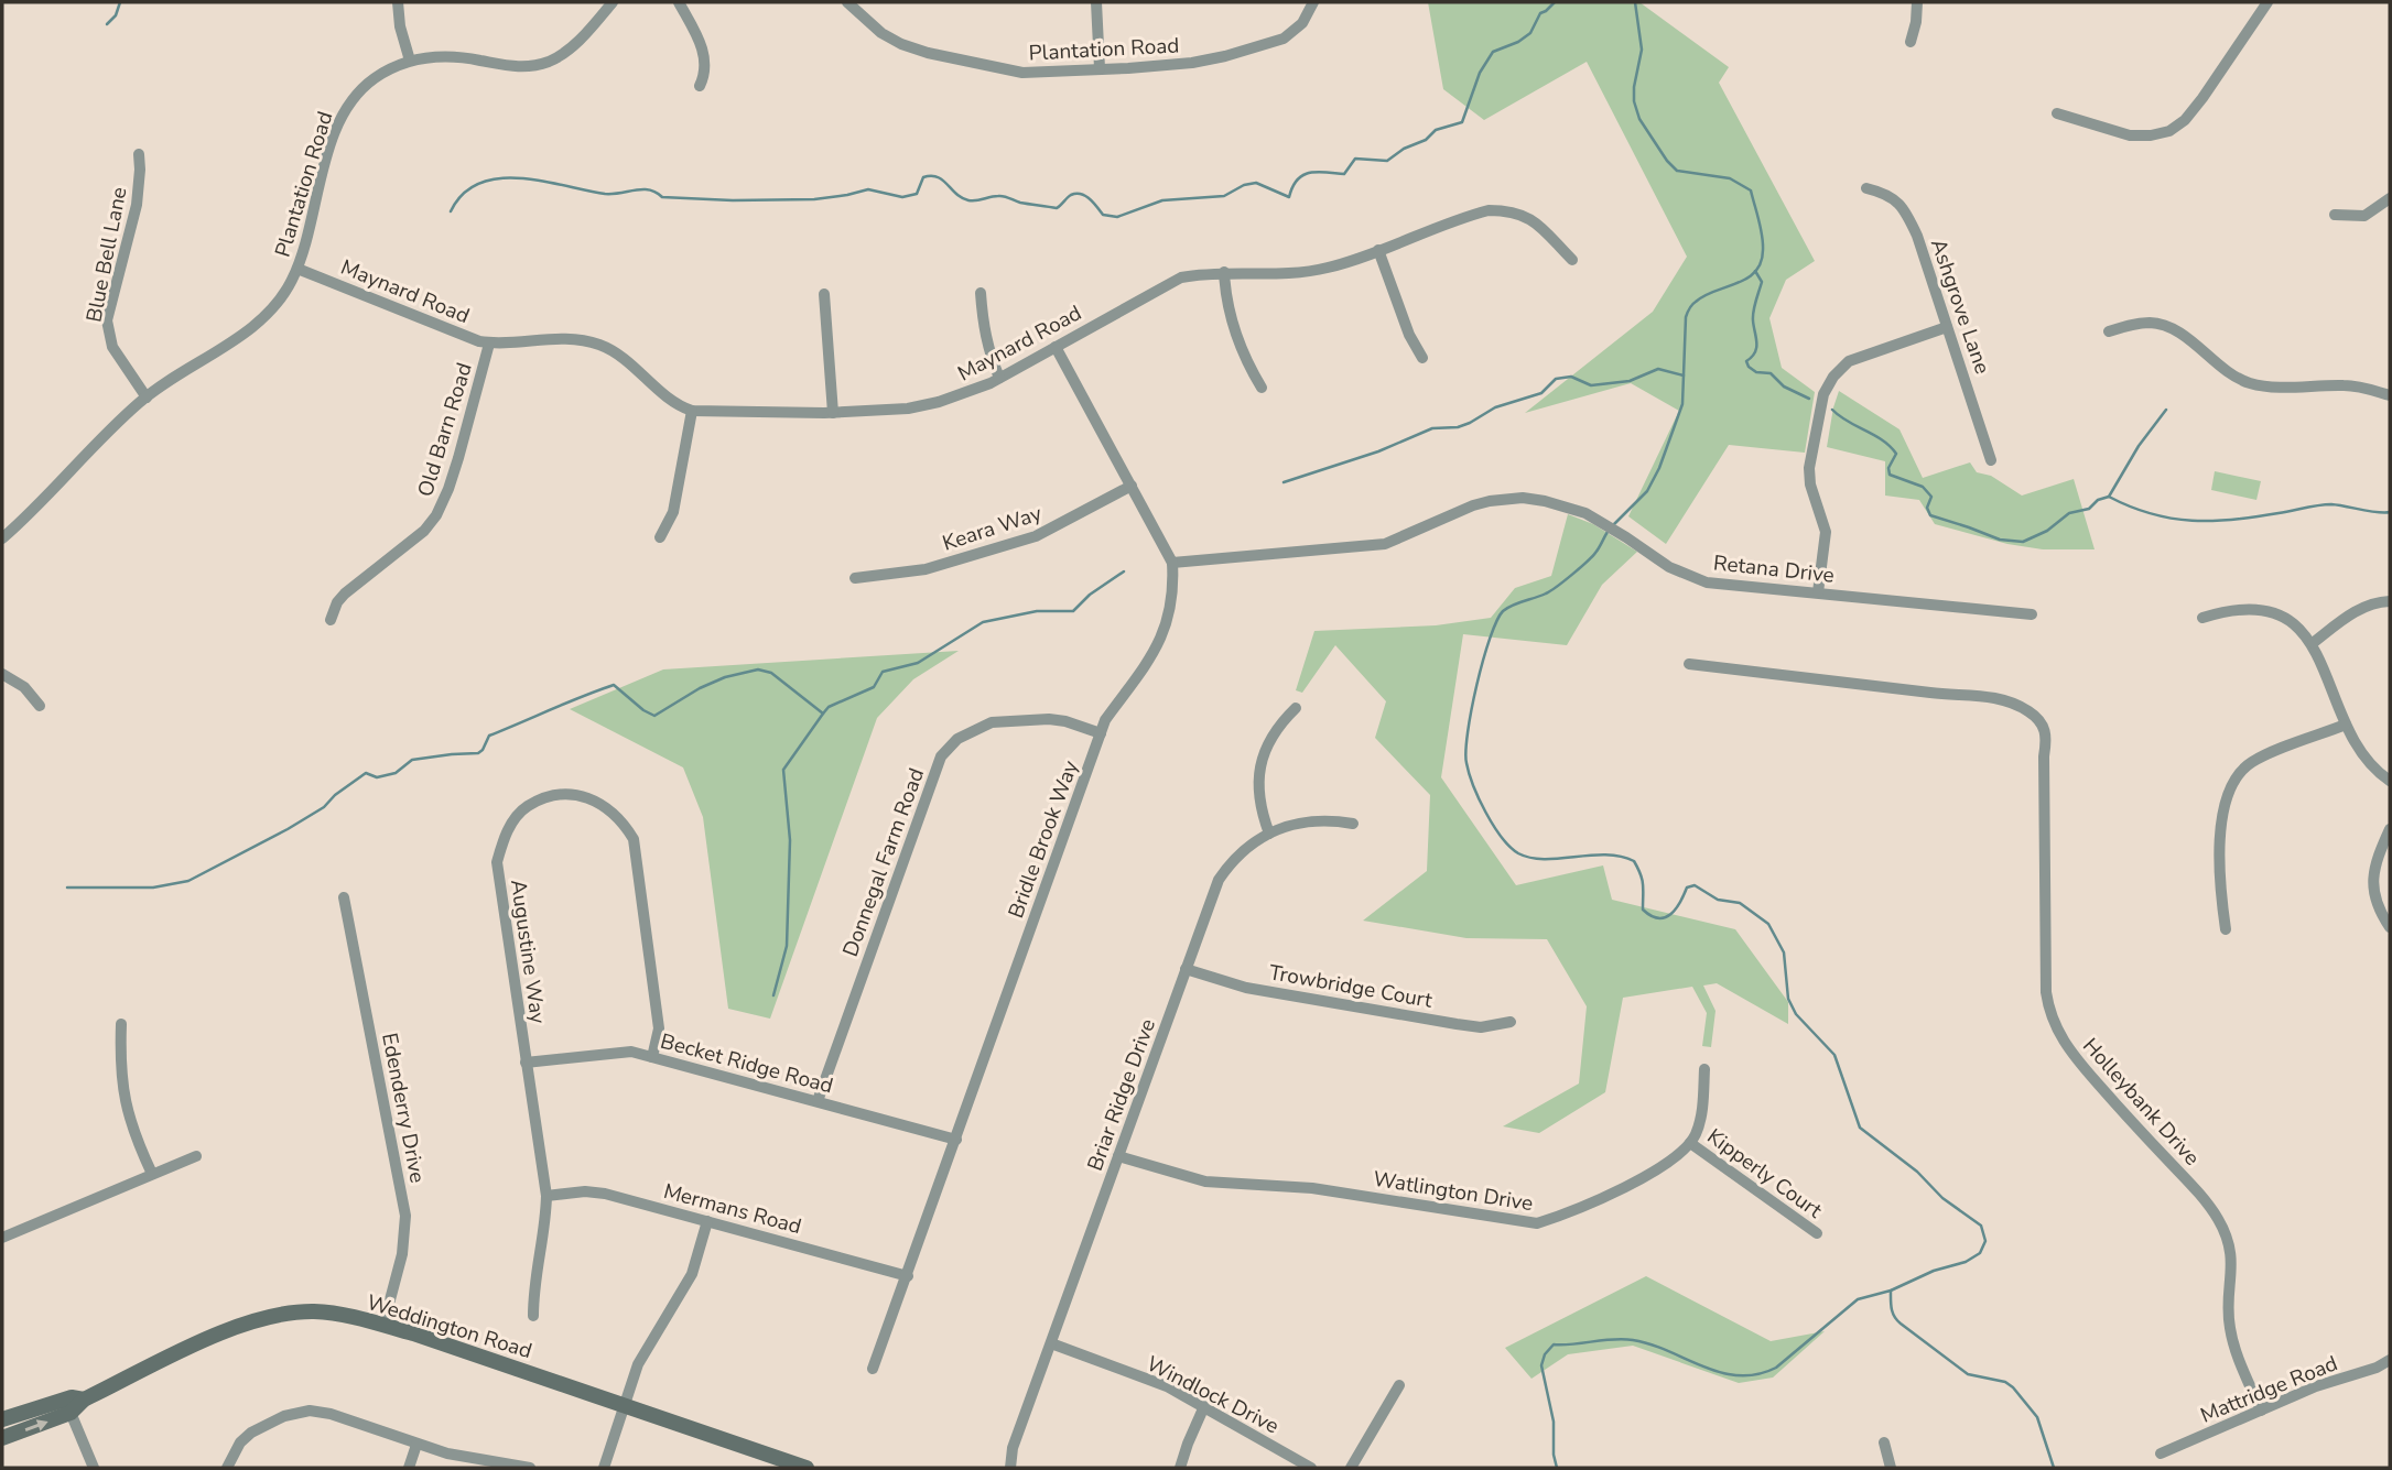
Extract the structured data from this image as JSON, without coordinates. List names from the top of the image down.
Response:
{
  "streets": {
    "main road": ["Weddington Road"],
    "street": [
      "Plantation Road",
      "Blue Bell Lane",
      "Maynard Road",
      "Ashgrove Lane",
      "Old Barn Road",
      "Keara Way",
      "Retana Drive",
      "Bridle Brook Way",
      "Donnegal Farm Road",
      "Augustine Way",
      "Trowbridge Court",
      "Becket Ridge Road",
      "Briar Ridge Drive",
      "Holleybank Drive",
      "Edenderry Drive",
      "Kipperly Court",
      "Watlington Drive",
      "Mermans Road",
      "Mattridge Road",
      "Windlock Drive"
    ]
  },
  "crossings": [
    ["Plantation Road", "Blue Bell Lane"],
    ["Plantation Road", "Maynard Road"],
    ["Maynard Road", "Old Barn Road"],
    ["Maynard Road", "Bridle Brook Way"],
    ["Keara Way", "Bridle Brook Way"],
    ["Retana Drive", "Bridle Brook Way"],
    ["Bridle Brook Way", "Donnegal Farm Road"],
    ["Bridle Brook Way", "Becket Ridge Road"],
    ["Bridle Brook Way", "Mermans Road"],
    ["Donnegal Farm Road", "Becket Ridge Road"],
    ["Augustine Way", "Becket Ridge Road"],
    ["Augustine Way", "Mermans Road"],
    ["Trowbridge Court", "Briar Ridge Drive"],
    ["Briar Ridge Drive", "Watlington Drive"],
    ["Briar Ridge Drive", "Windlock Drive"],
    ["Holleybank Drive", "Mattridge Road"],
    ["Edenderry Drive", "Weddington Road"],
    ["Kipperly Court", "Watlington Drive"]
  ]
}
